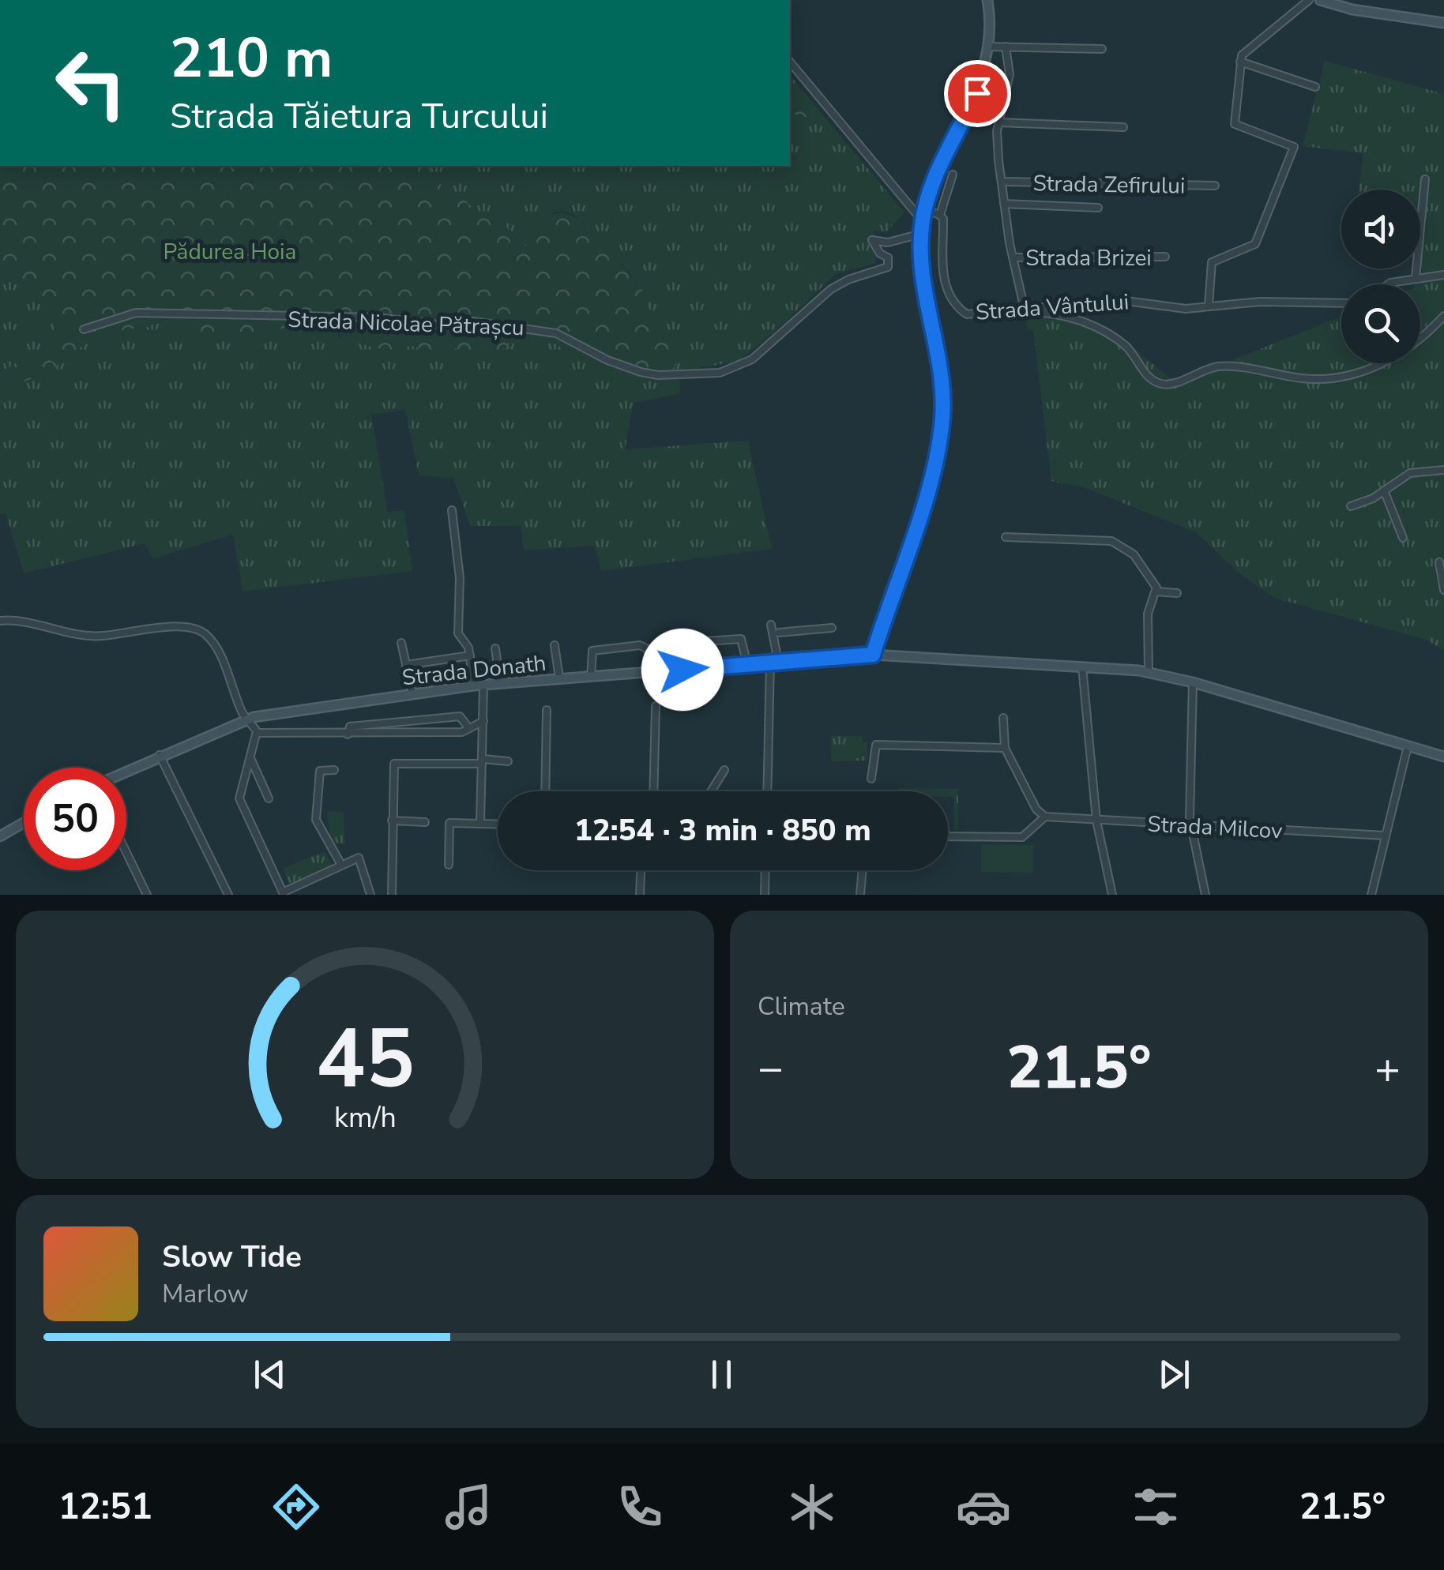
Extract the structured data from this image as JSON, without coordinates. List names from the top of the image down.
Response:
{
  "streets": {
    "main road": ["Strada Donath"],
    "street": [
      "Strada Zefirului",
      "Strada Brizei",
      "Strada Vântului",
      "Strada Nicolae Pătrașcu",
      "Strada Milcov"
    ]
  },
  "parks": ["Pădurea Hoia"],
  "page": {
    "turn": ["210 m", "Strada Tăietura Turcului"],
    "limit": "50",
    "trip": "12:54 · 3 min · 850 m",
    "tile": "Climate",
    "heat": ["−", "21.5°", "+"],
    "song": ["Slow Tide", "Marlow"],
    "tabs": ["12:51", "21.5°"],
    "gauge": ["45", "km/h"]
  }
}
